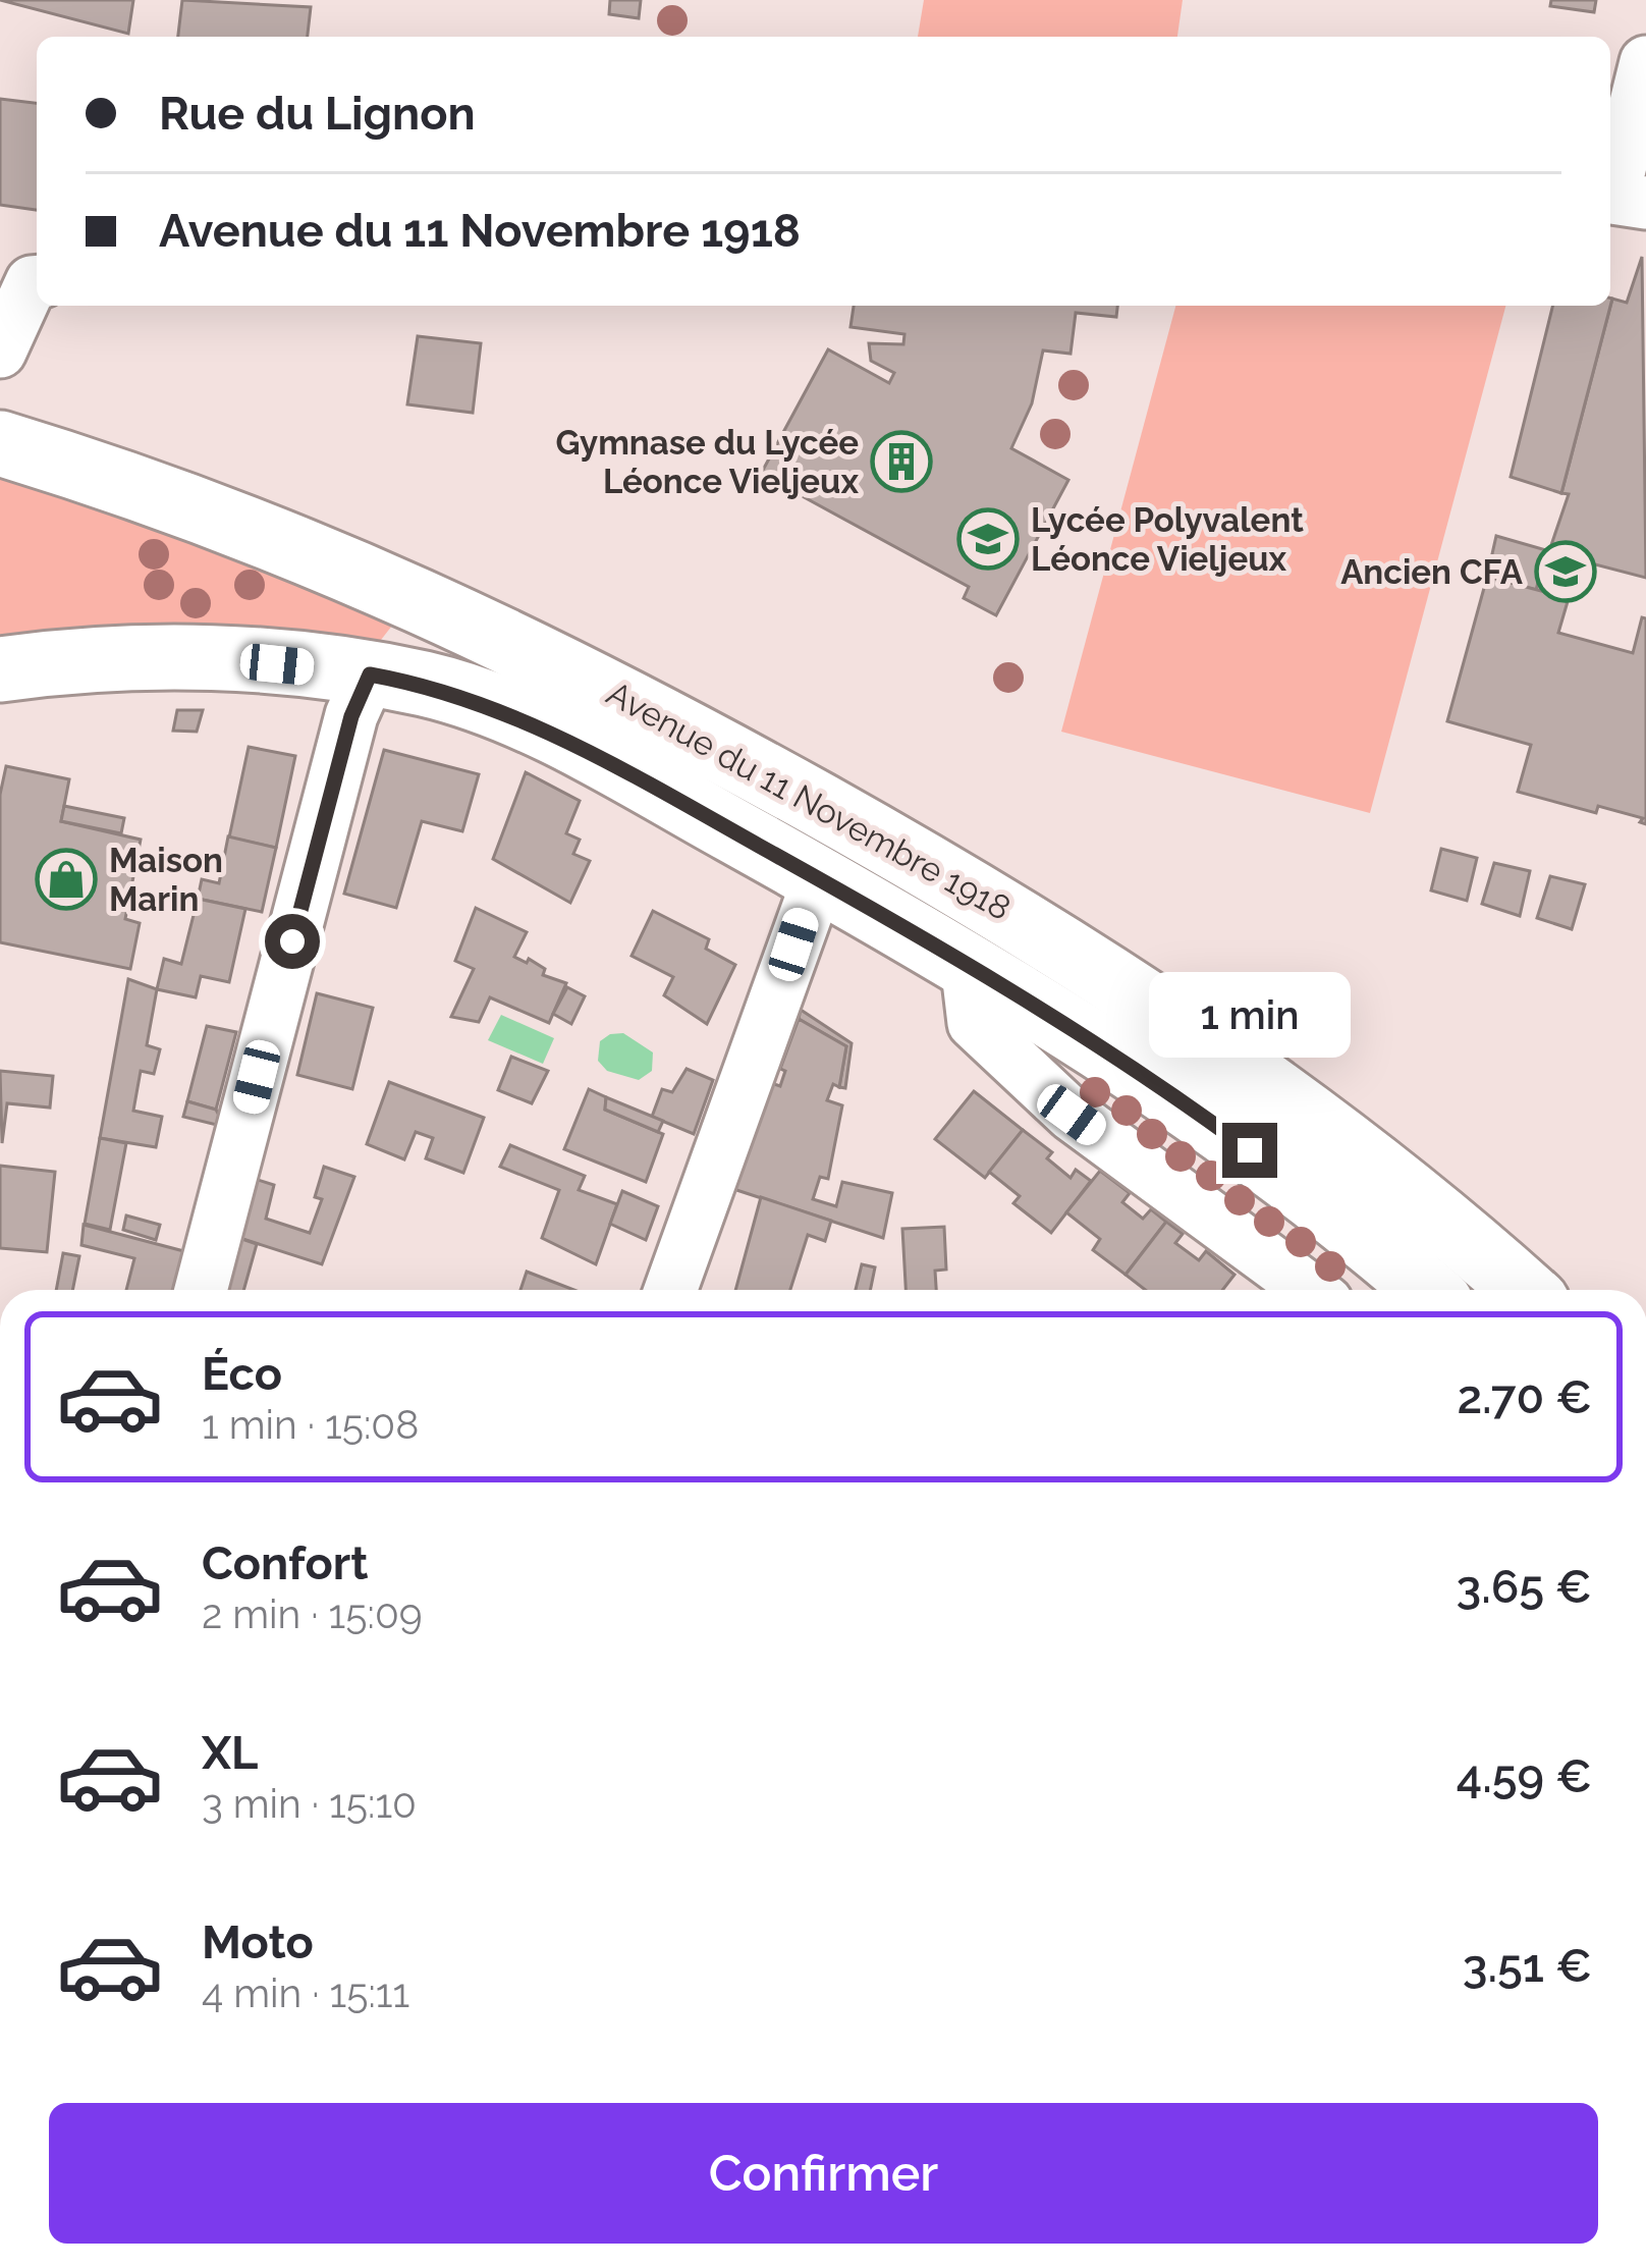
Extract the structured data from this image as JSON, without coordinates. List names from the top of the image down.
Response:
{
  "streets": {
    "main road": ["Avenue du 11 Novembre 1918"]
  },
  "places": {
    "building": ["Gymnase du Lycée Léonce Vieljeux"],
    "school or university": ["Lycée Polyvalent Léonce Vieljeux", "Ancien CFA"],
    "shop": ["Maison Marin"]
  },
  "page": {
    "banner": ["Rue du Lignon", "Avenue du 11 Novembre 1918"],
    "bubble": "1 min",
    "list": [
      {
        "name": "Éco",
        "note": "1 min · 15:08",
        "value": "2.70 €"
      },
      {
        "name": "Confort",
        "note": "2 min · 15:09",
        "value": "3.65 €"
      },
      {
        "name": "XL",
        "note": "3 min · 15:10",
        "value": "4.59 €"
      },
      {
        "name": "Moto",
        "note": "4 min · 15:11",
        "value": "3.51 €"
      }
    ],
    "buttons": "Confirmer"
  }
}
